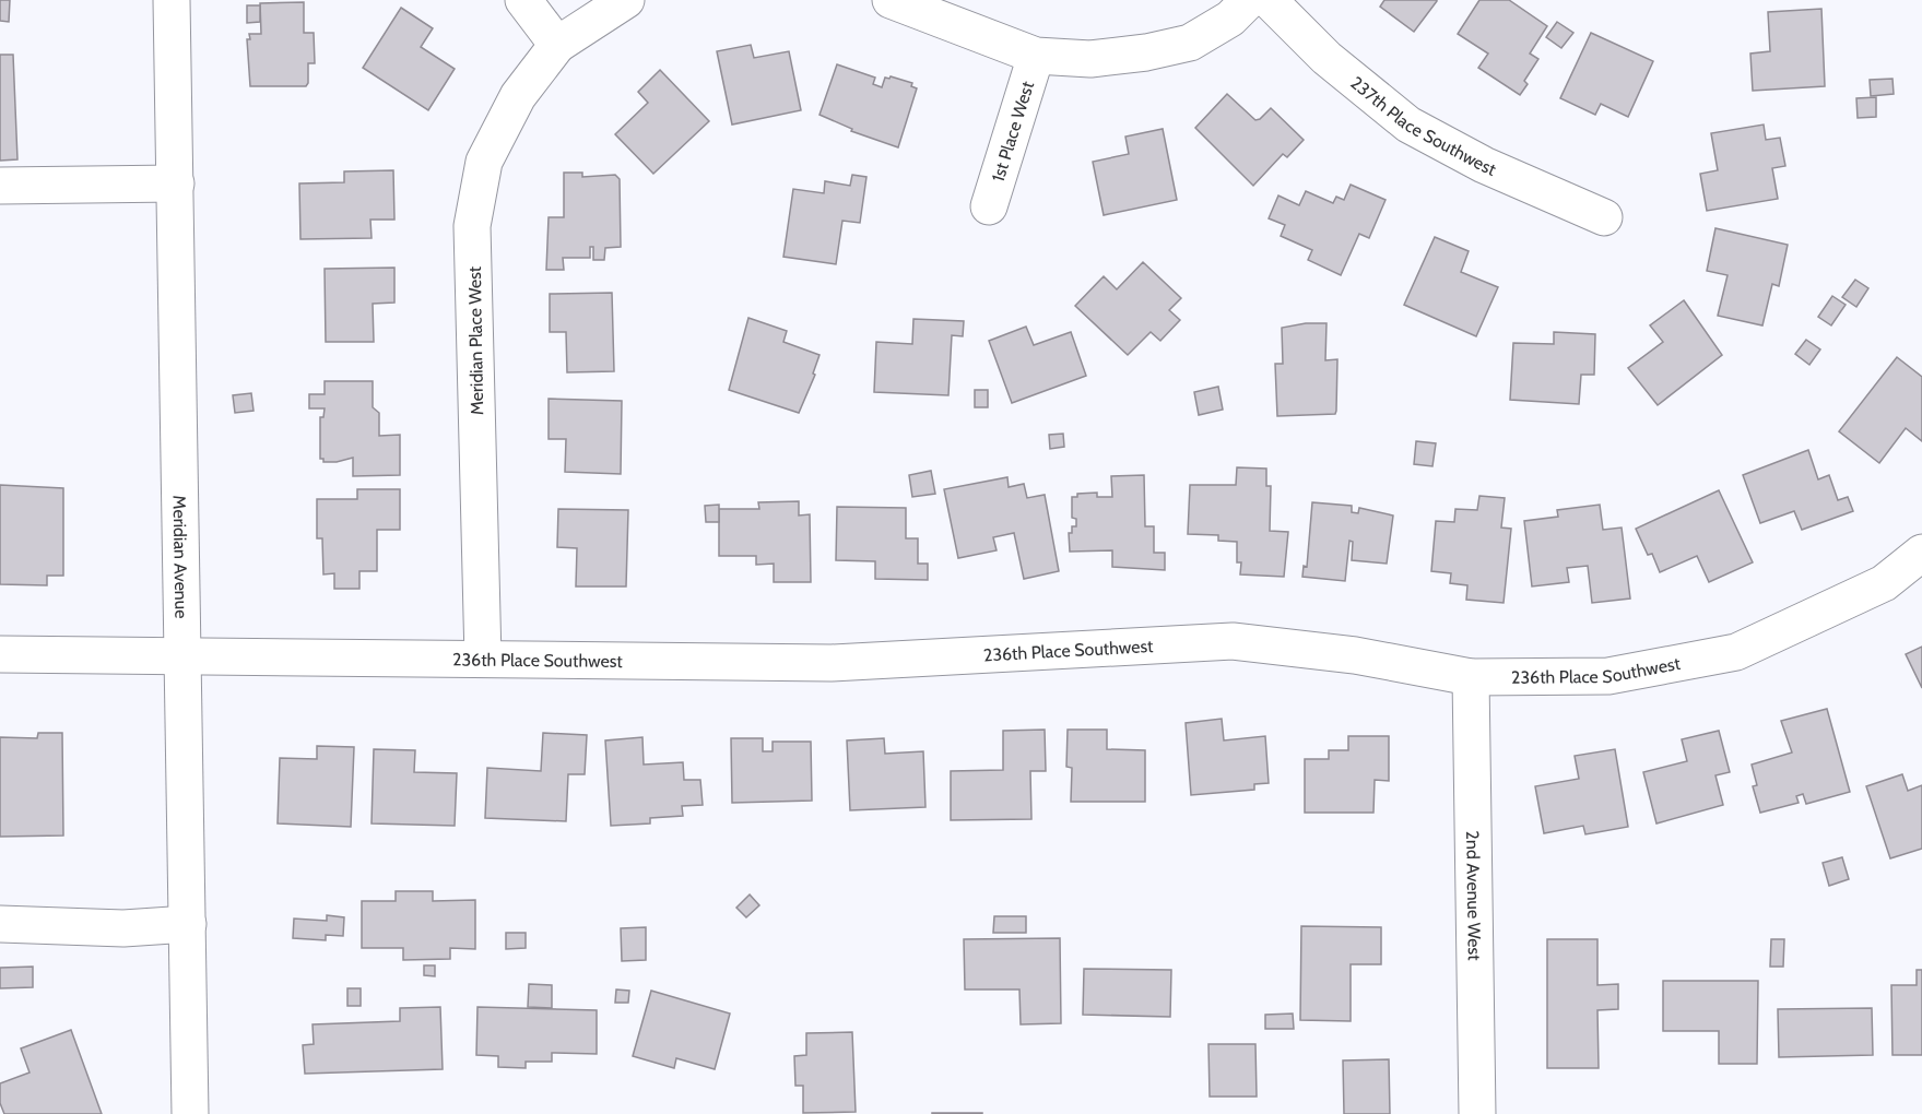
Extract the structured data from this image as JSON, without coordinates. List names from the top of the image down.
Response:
{
  "streets": {
    "street": [
      "237th Place Southwest",
      "1st Place West",
      "Meridian Place West",
      "Meridian Avenue",
      "236th Place Southwest",
      "2nd Avenue West"
    ]
  },
  "crossings": [
    ["Meridian Place West", "236th Place Southwest"],
    ["Meridian Avenue", "236th Place Southwest"],
    ["236th Place Southwest", "2nd Avenue West"]
  ]
}
